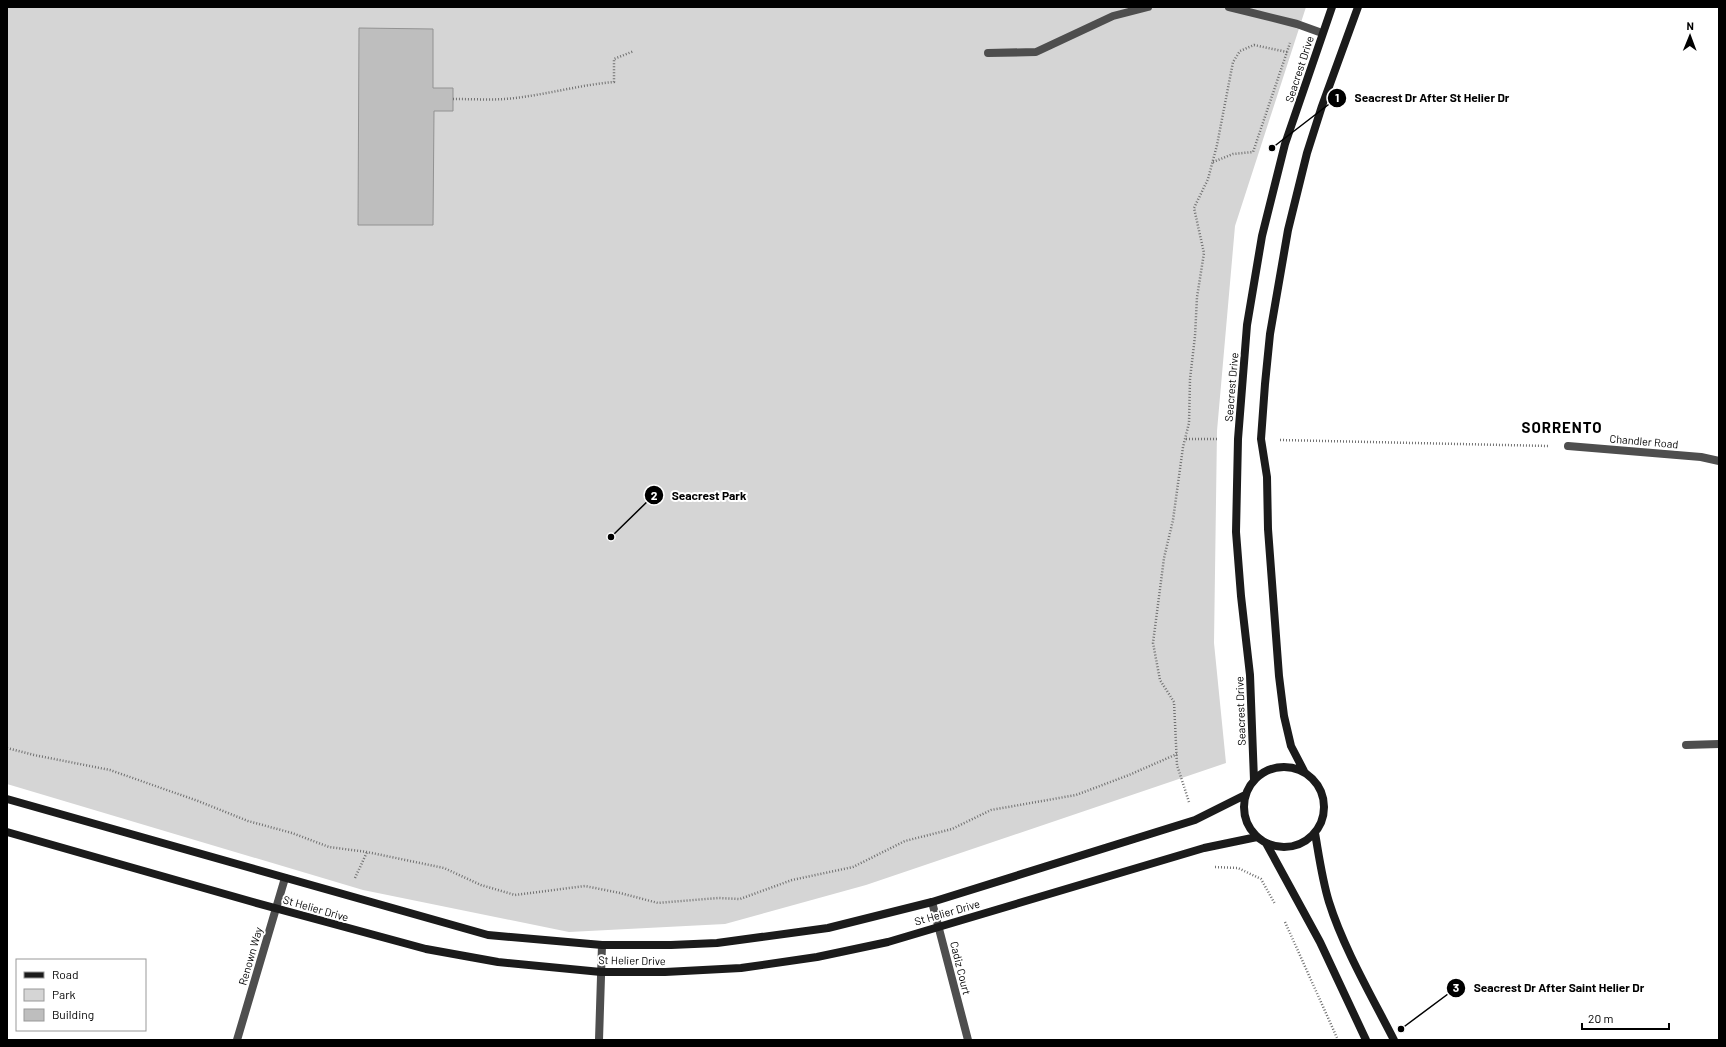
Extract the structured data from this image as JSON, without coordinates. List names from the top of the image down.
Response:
{
  "streets": {
    "street": [
      "Seacrest Drive",
      "Chandler Road",
      "St Helier Drive",
      "Renown Way",
      "Cadiz Court"
    ]
  },
  "crossings": [
    ["Seacrest Drive", "St Helier Drive"],
    ["St Helier Drive", "Renown Way"],
    ["St Helier Drive", "Cadiz Court"]
  ],
  "districts": ["SORRENTO"],
  "places": ["Seacrest Dr After St Helier Dr", "Seacrest Park", "Seacrest Dr After Saint Helier Dr"],
  "legend": ["Road", "Park", "Building"],
  "scale_bar": "20 m",
  "north": "top"
}
